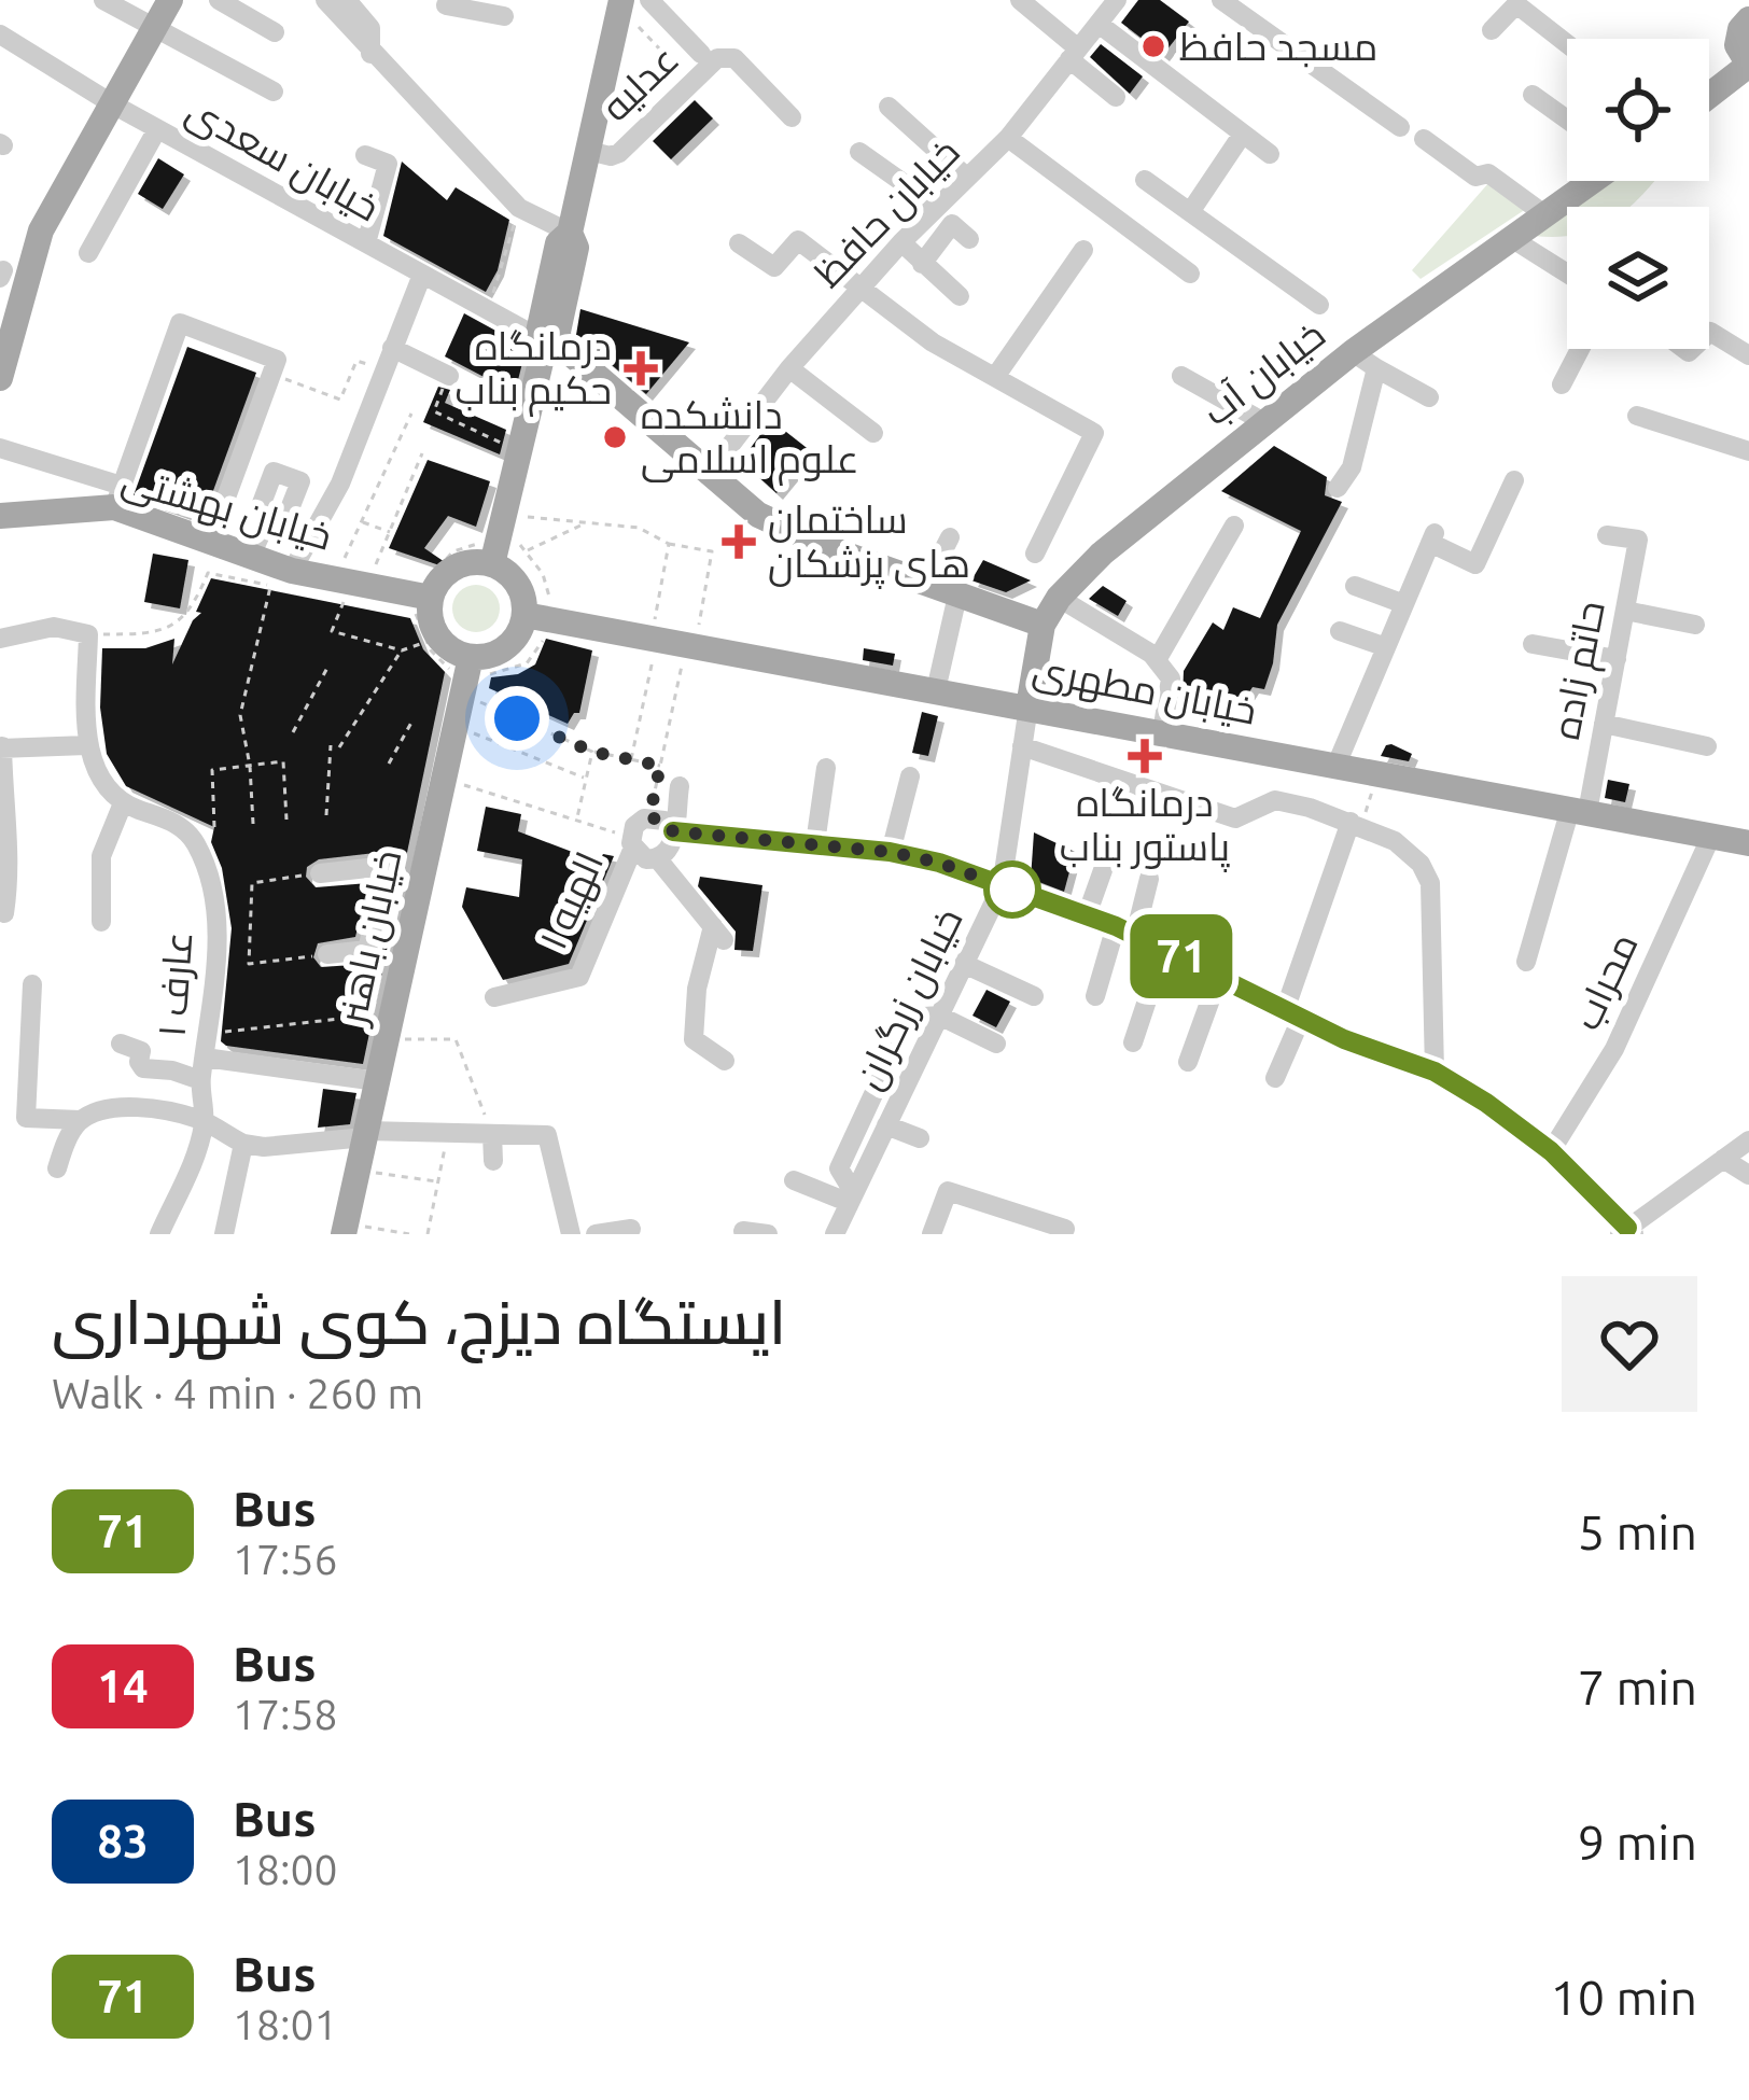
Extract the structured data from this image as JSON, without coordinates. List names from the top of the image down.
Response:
{
  "streets": {
    "main road": [
      "خیابان آب",
      "خیابان بهشتی",
      "خیابان مطهری",
      "خیابان باهنر"
    ],
    "street": [
      "عدلیه",
      "خیابان سعدی",
      "خیابان حافظ",
      "حاتم زاده",
      "الهیه ۱",
      "محراب",
      "عارف ۱",
      "خیابان زرگران"
    ]
  },
  "crossings": [
    ["خیابان آب", "خیابان مطهری"],
    ["خیابان آب", "خیابان زرگران"],
    ["حاتم زاده", "خیابان مطهری"],
    ["خیابان مطهری", "محراب"],
    ["خیابان مطهری", "خیابان زرگران"]
  ],
  "places": {
    "other": ["مسجد حافظ", "دانشکده علوم اسلامی"],
    "health": ["درمانگاه حکیم بناب", "ساختمان های پزشکان", "درمانگاه پاستور بناب"]
  },
  "lines": ["bus line 71"],
  "page": {
    "on_map": "71",
    "heading": ["ایستگاه دیزج، کوی شهرداری", "Walk · 4 min · 260 m"],
    "list": [
      {
        "mark": "71",
        "name": "Bus",
        "note": "17:56",
        "value": "5 min"
      },
      {
        "mark": "14",
        "name": "Bus",
        "note": "17:58",
        "value": "7 min"
      },
      {
        "mark": "83",
        "name": "Bus",
        "note": "18:00",
        "value": "9 min"
      },
      {
        "mark": "71",
        "name": "Bus",
        "note": "18:01",
        "value": "10 min"
      }
    ]
  }
}
